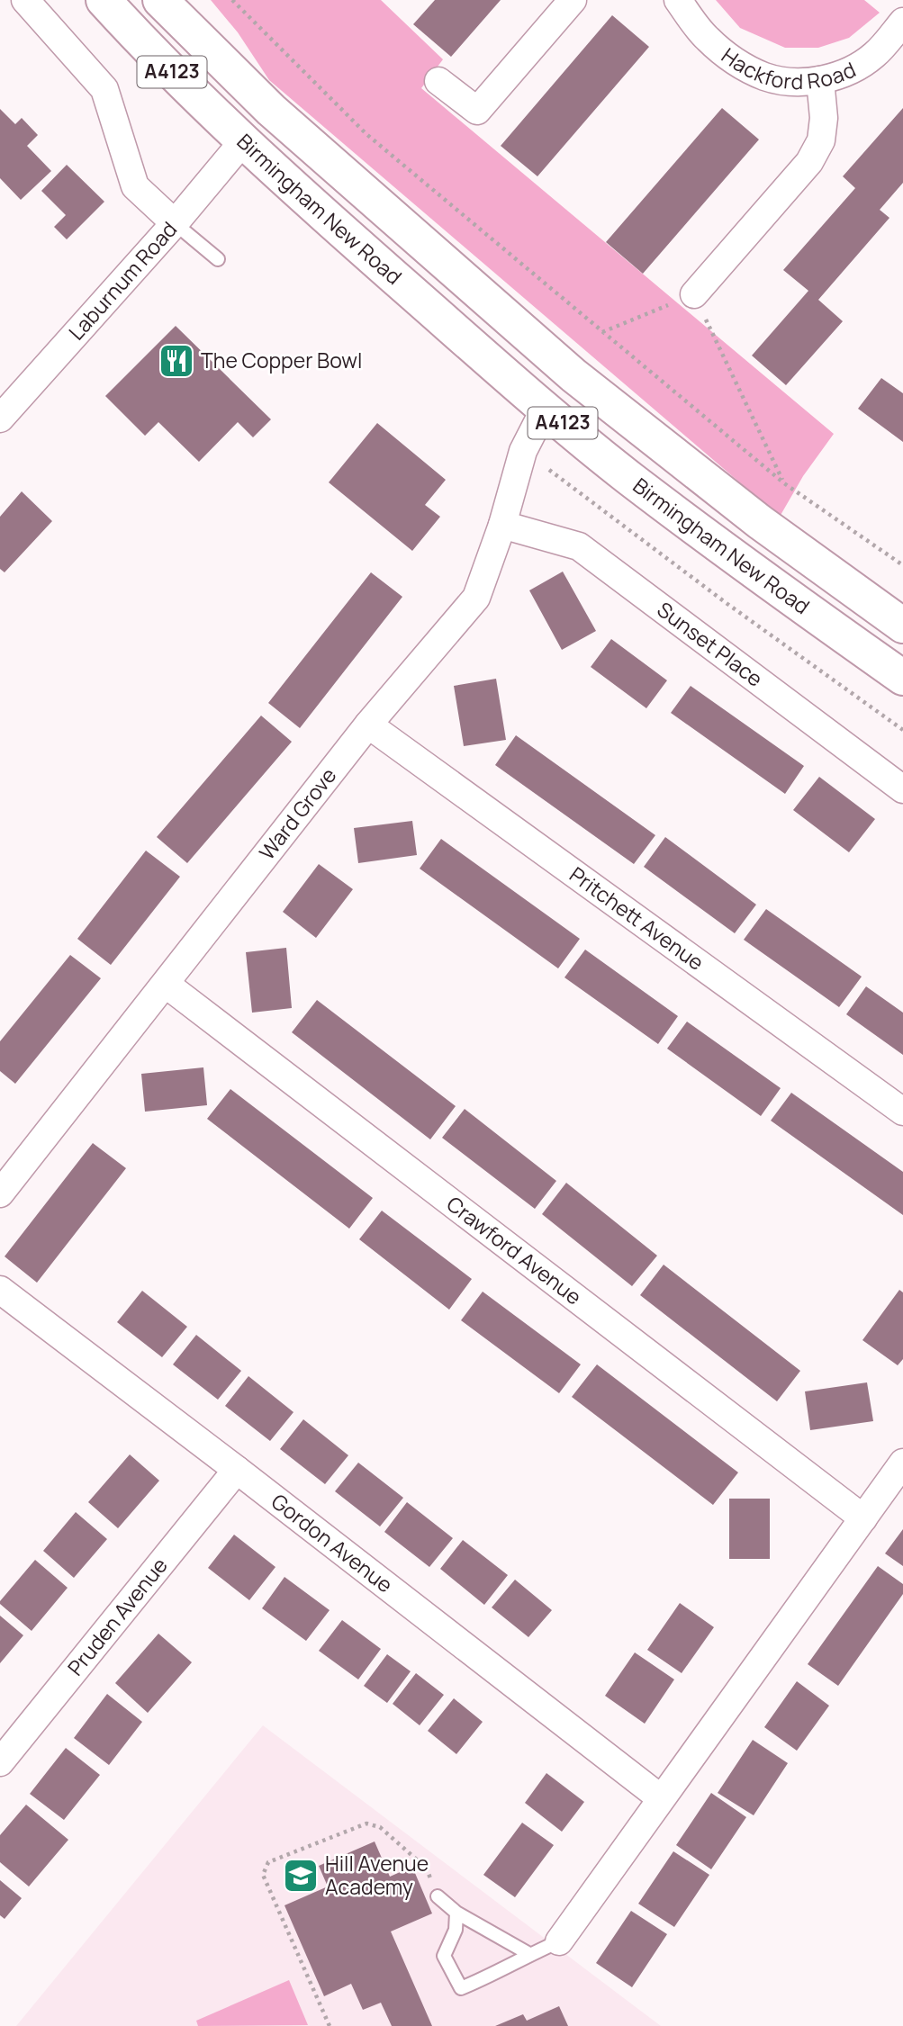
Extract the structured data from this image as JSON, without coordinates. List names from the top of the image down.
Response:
{
  "streets": {
    "highway": ["A4123", "Birmingham New Road"],
    "street": [
      "Hackford Road",
      "Laburnum Road",
      "Sunset Place",
      "Ward Grove",
      "Pritchett Avenue",
      "Crawford Avenue",
      "Gordon Avenue",
      "Pruden Avenue"
    ]
  },
  "crossings": [
    ["A4123", "Birmingham New Road"],
    ["A4123", "Ward Grove"],
    ["Birmingham New Road", "Laburnum Road"],
    ["Birmingham New Road", "Ward Grove"],
    ["Sunset Place", "Ward Grove"],
    ["Ward Grove", "Pritchett Avenue"],
    ["Ward Grove", "Crawford Avenue"],
    ["Gordon Avenue", "Pruden Avenue"]
  ],
  "places": {
    "restaurant": ["The Copper Bowl"],
    "school or university": ["Hill Avenue Academy"]
  }
}
